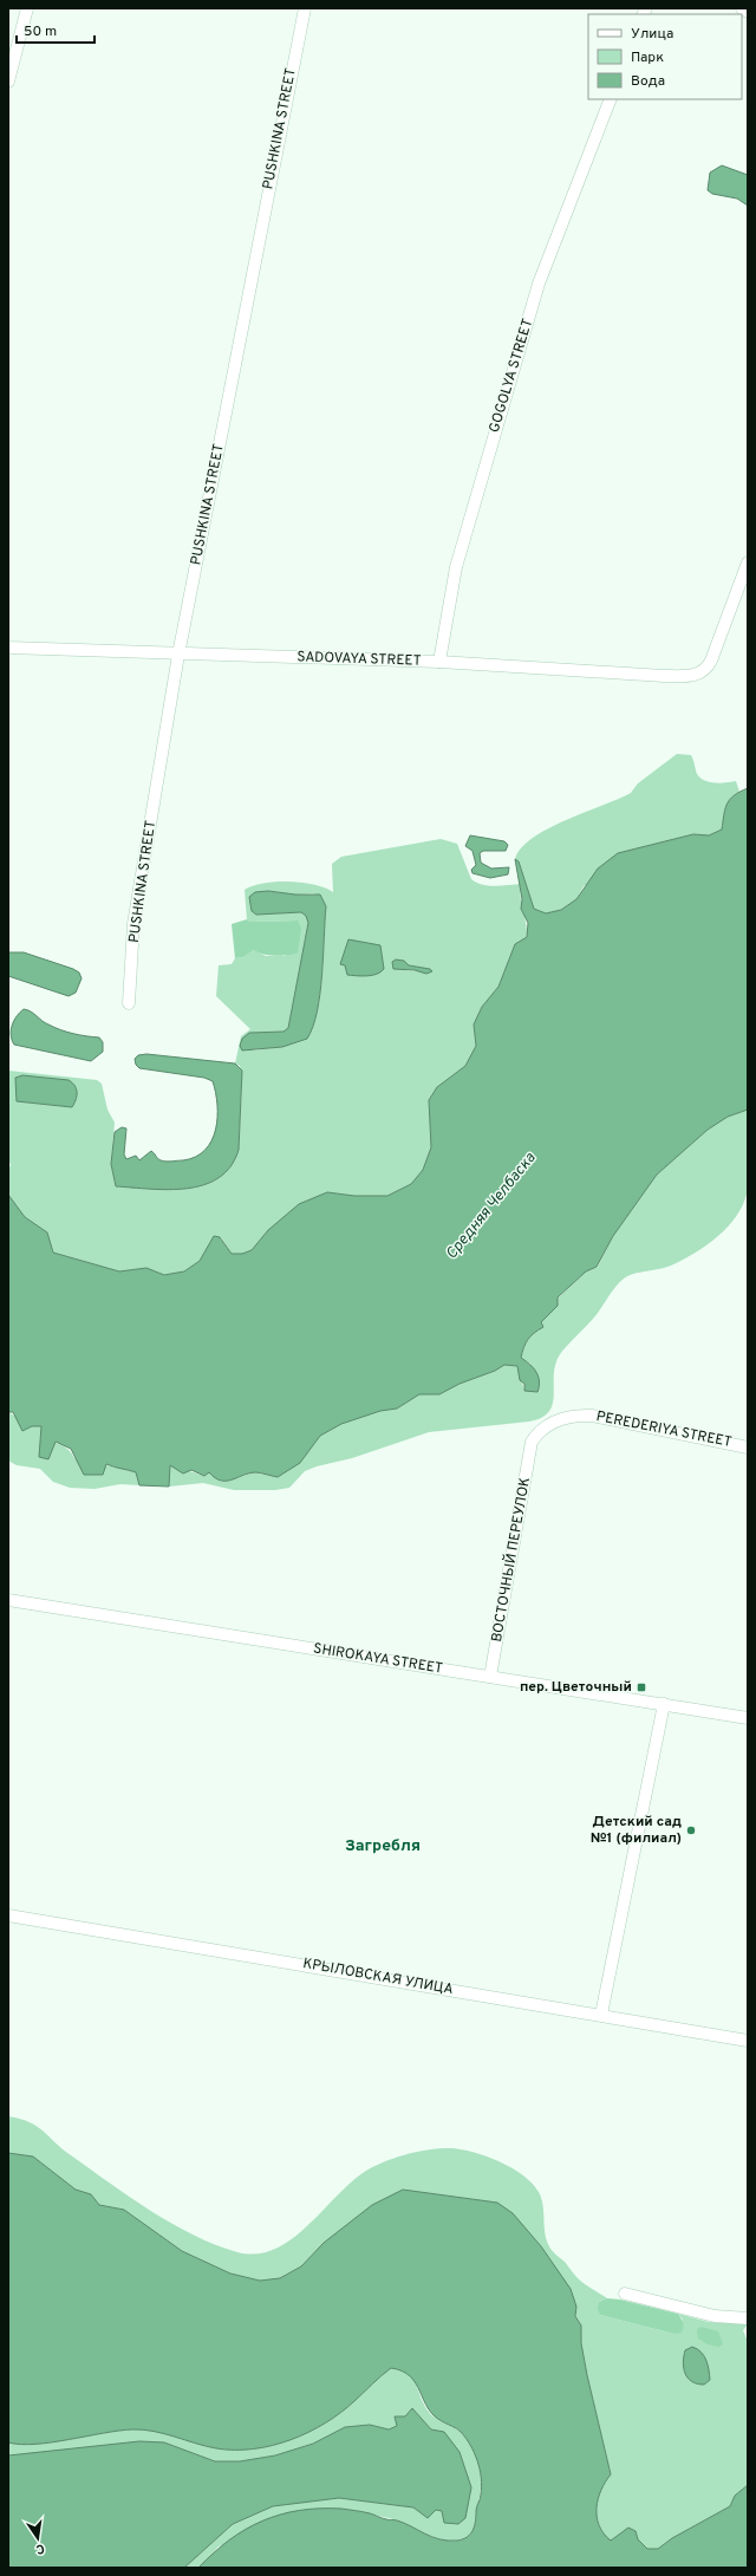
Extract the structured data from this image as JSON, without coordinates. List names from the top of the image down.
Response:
{
  "streets": {
    "street": [
      "PUSHKINA STREET",
      "GOGOLYA STREET",
      "SADOVAYA STREET",
      "PEREDERIYA STREET",
      "ВОСТОЧНЫЙ ПЕРЕУЛОК",
      "SHIROKAYA STREET",
      "КРЫЛОВСКАЯ УЛИЦА"
    ]
  },
  "crossings": [
    ["PUSHKINA STREET", "SADOVAYA STREET"],
    ["GOGOLYA STREET", "SADOVAYA STREET"],
    ["PEREDERIYA STREET", "ВОСТОЧНЫЙ ПЕРЕУЛОК"],
    ["ВОСТОЧНЫЙ ПЕРЕУЛОК", "SHIROKAYA STREET"]
  ],
  "districts": ["Загребля"],
  "water": ["Средняя Челбаска"],
  "places": {
    "transit": ["пер. Цветочный"],
    "other": ["Детский сад №1 (филиал)"]
  },
  "legend": ["Улица", "Парк", "Вода"],
  "scale_bar": "50 m",
  "north": "bottom"
}
